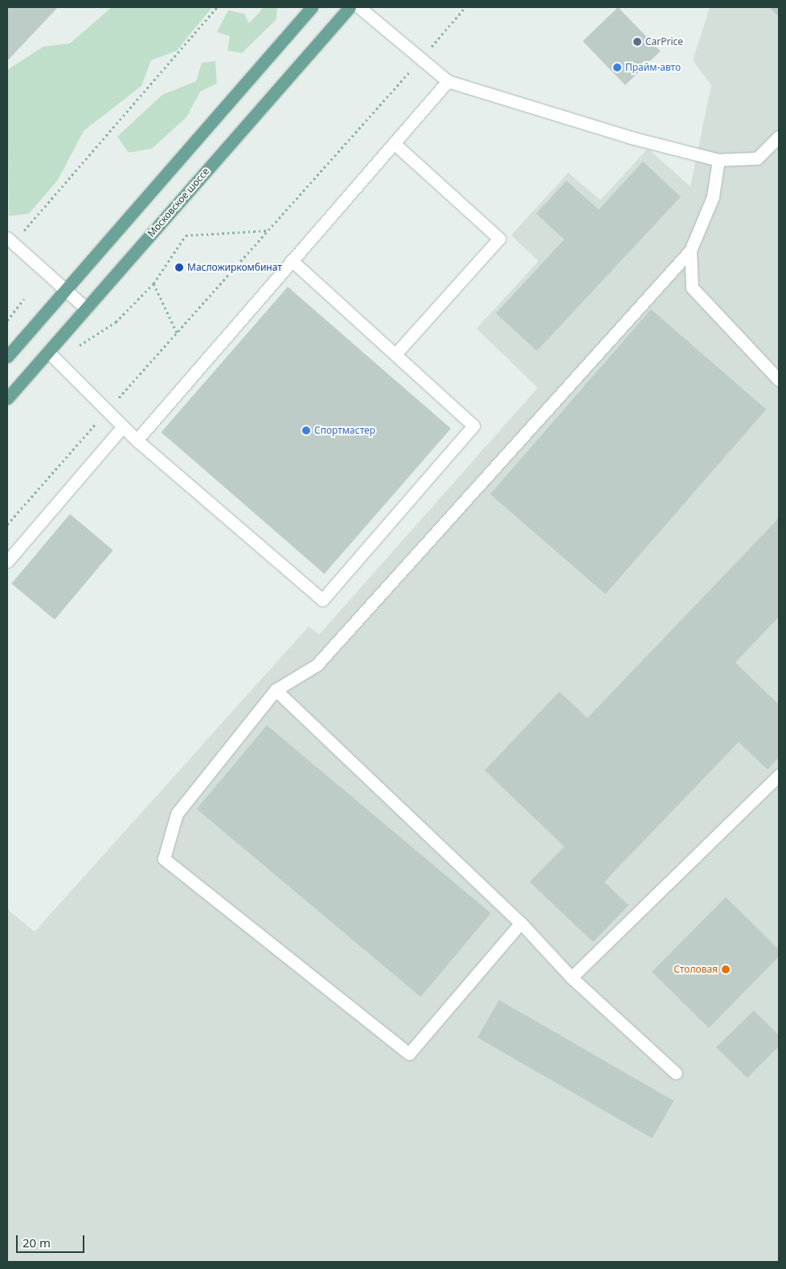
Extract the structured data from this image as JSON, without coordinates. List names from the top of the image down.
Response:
{
  "streets": {
    "main road": ["Московское шоссе"]
  },
  "places": [
    "CarPrice",
    "Прайм-авто",
    "Масложиркомбинат",
    "Спортмастер",
    "Столовая"
  ],
  "scale_bar": "20 m"
}
